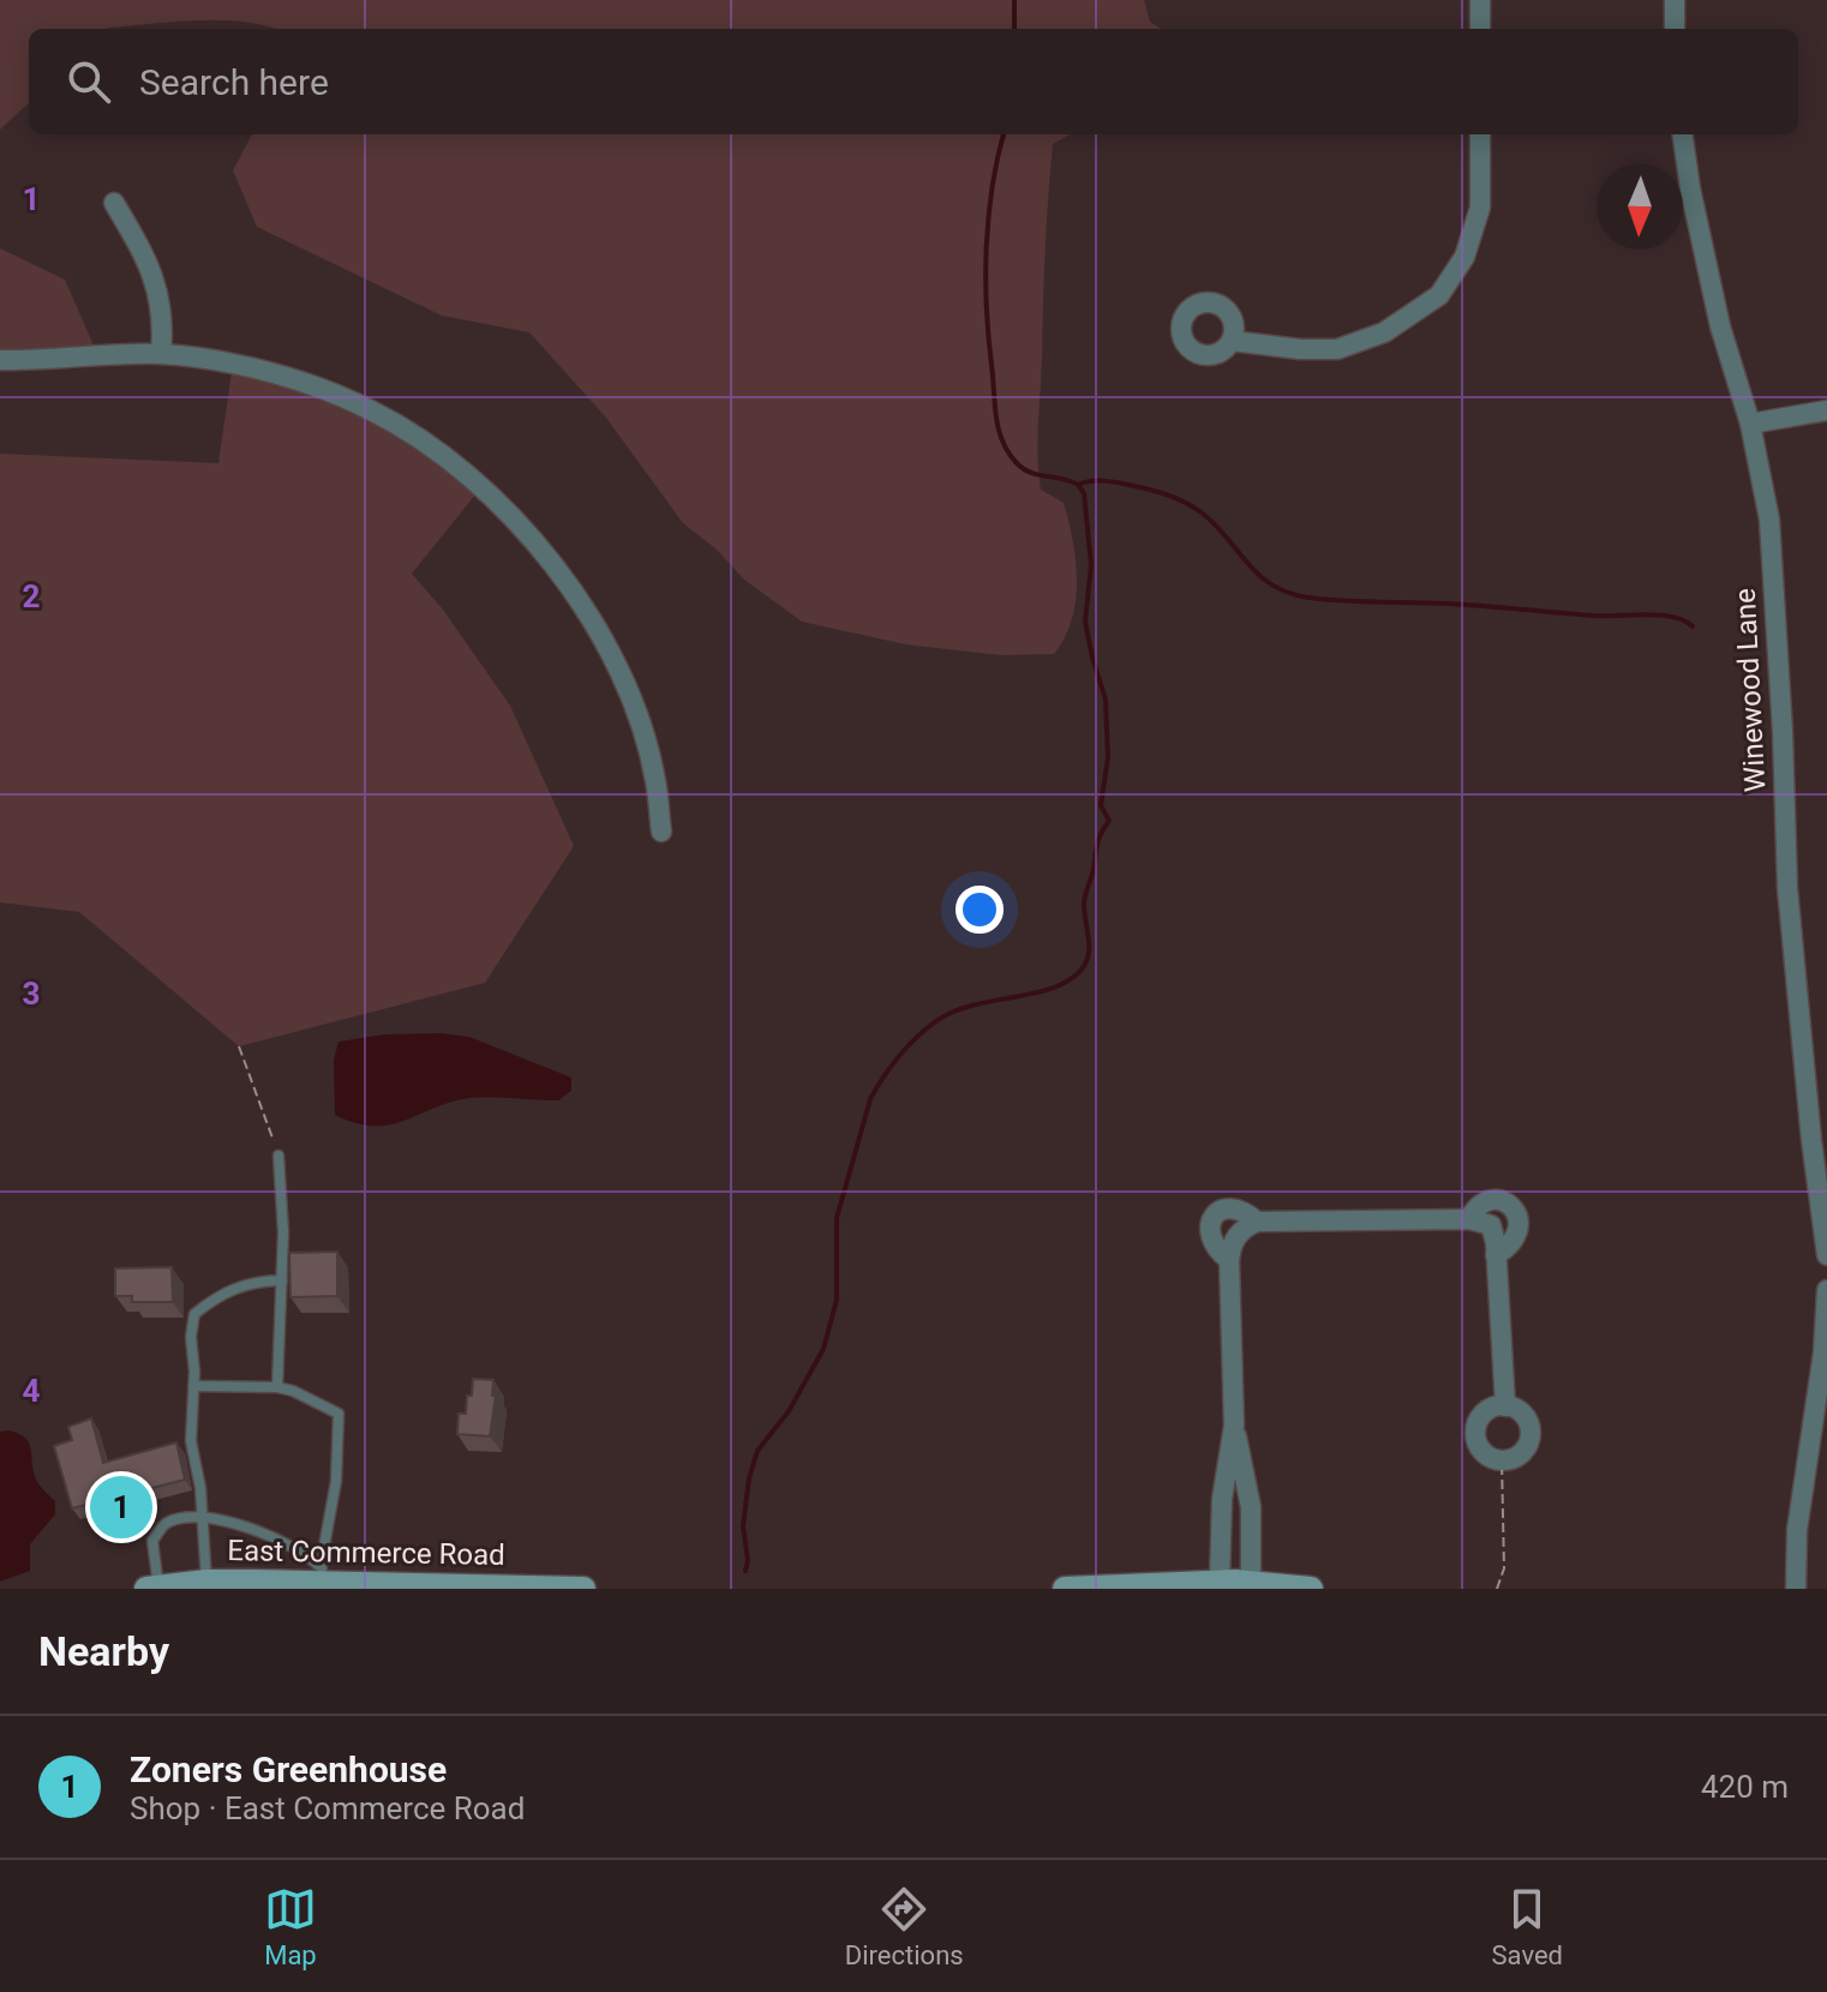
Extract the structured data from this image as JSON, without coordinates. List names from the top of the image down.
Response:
{
  "streets": {
    "main road": ["East Commerce Road"],
    "street": ["Winewood Lane"]
  },
  "north": "bottom",
  "page": {
    "search": "Search here",
    "pins": "1",
    "heading": "Nearby",
    "list": [
      {
        "mark": "1",
        "name": "Zoners Greenhouse",
        "note": "Shop · East Commerce Road",
        "value": "420 m"
      }
    ],
    "nav": ["Map", "Directions", "Saved"]
  },
  "grid": {
    "rows": [
      "1",
      "2",
      "3",
      "4"
    ]
  }
}
